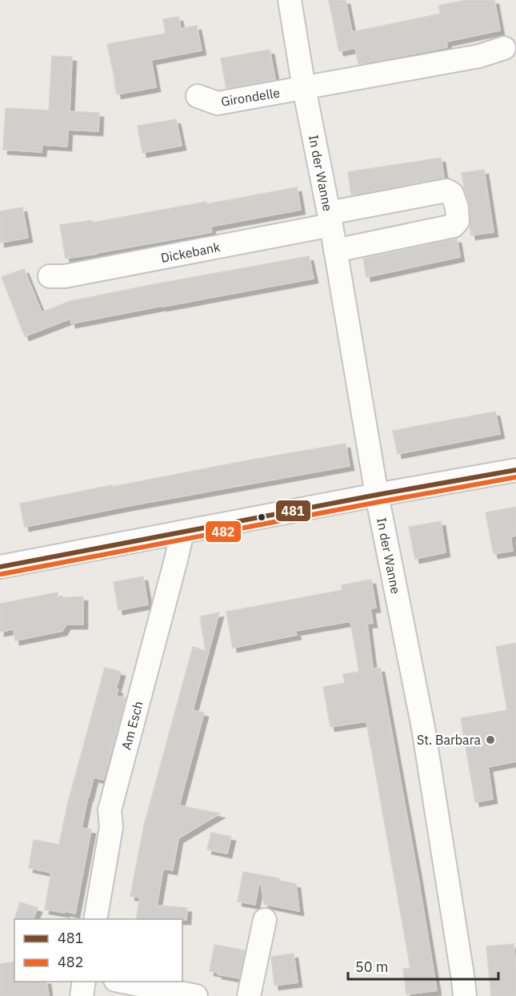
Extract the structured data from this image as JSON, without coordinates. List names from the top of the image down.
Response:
{
  "streets": {
    "street": [
      "Girondelle",
      "In der Wanne",
      "Dickebank",
      "Am Esch"
    ]
  },
  "crossings": [
    ["Girondelle", "In der Wanne"],
    ["In der Wanne", "Dickebank"]
  ],
  "places": ["St. Barbara"],
  "lines": ["transit line 481", "transit line 482"],
  "legend": ["481", "482"],
  "scale_bar": "50 m"
}
